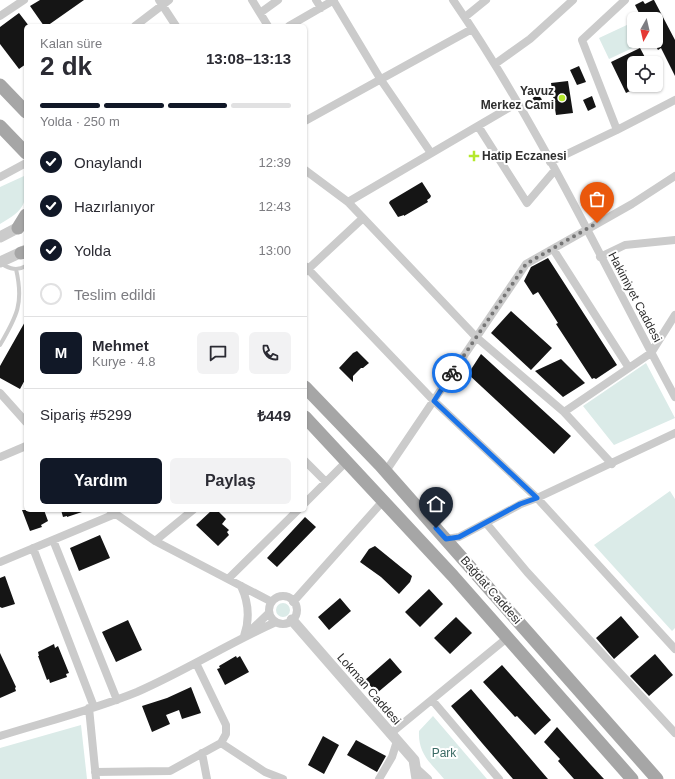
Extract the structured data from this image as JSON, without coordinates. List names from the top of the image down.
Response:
{
  "streets": {
    "main road": ["Bağdat Caddesi"],
    "street": ["Hakimiyet Caddesi", "Lokman Caddesi"]
  },
  "parks": ["Park"],
  "places": {
    "other": ["Yavuz Merkez Cami"],
    "health": ["Hatip Eczanesi"]
  },
  "north": "bottom",
  "page": {
    "heading": ["2 dk", "Kalan süre", "13:08–13:13"],
    "panel": [
      "Mehmet",
      "Kurye · 4.8",
      "Sipariş #5299",
      "₺449"
    ],
    "bar": "Yolda · 250 m",
    "list": [
      ["Onaylandı", "12:39"],
      ["Hazırlanıyor", "12:43"],
      ["Yolda", "13:00"],
      "Teslim edildi"
    ],
    "round": "M",
    "buttons": ["Yardım", "Paylaş"]
  }
}
